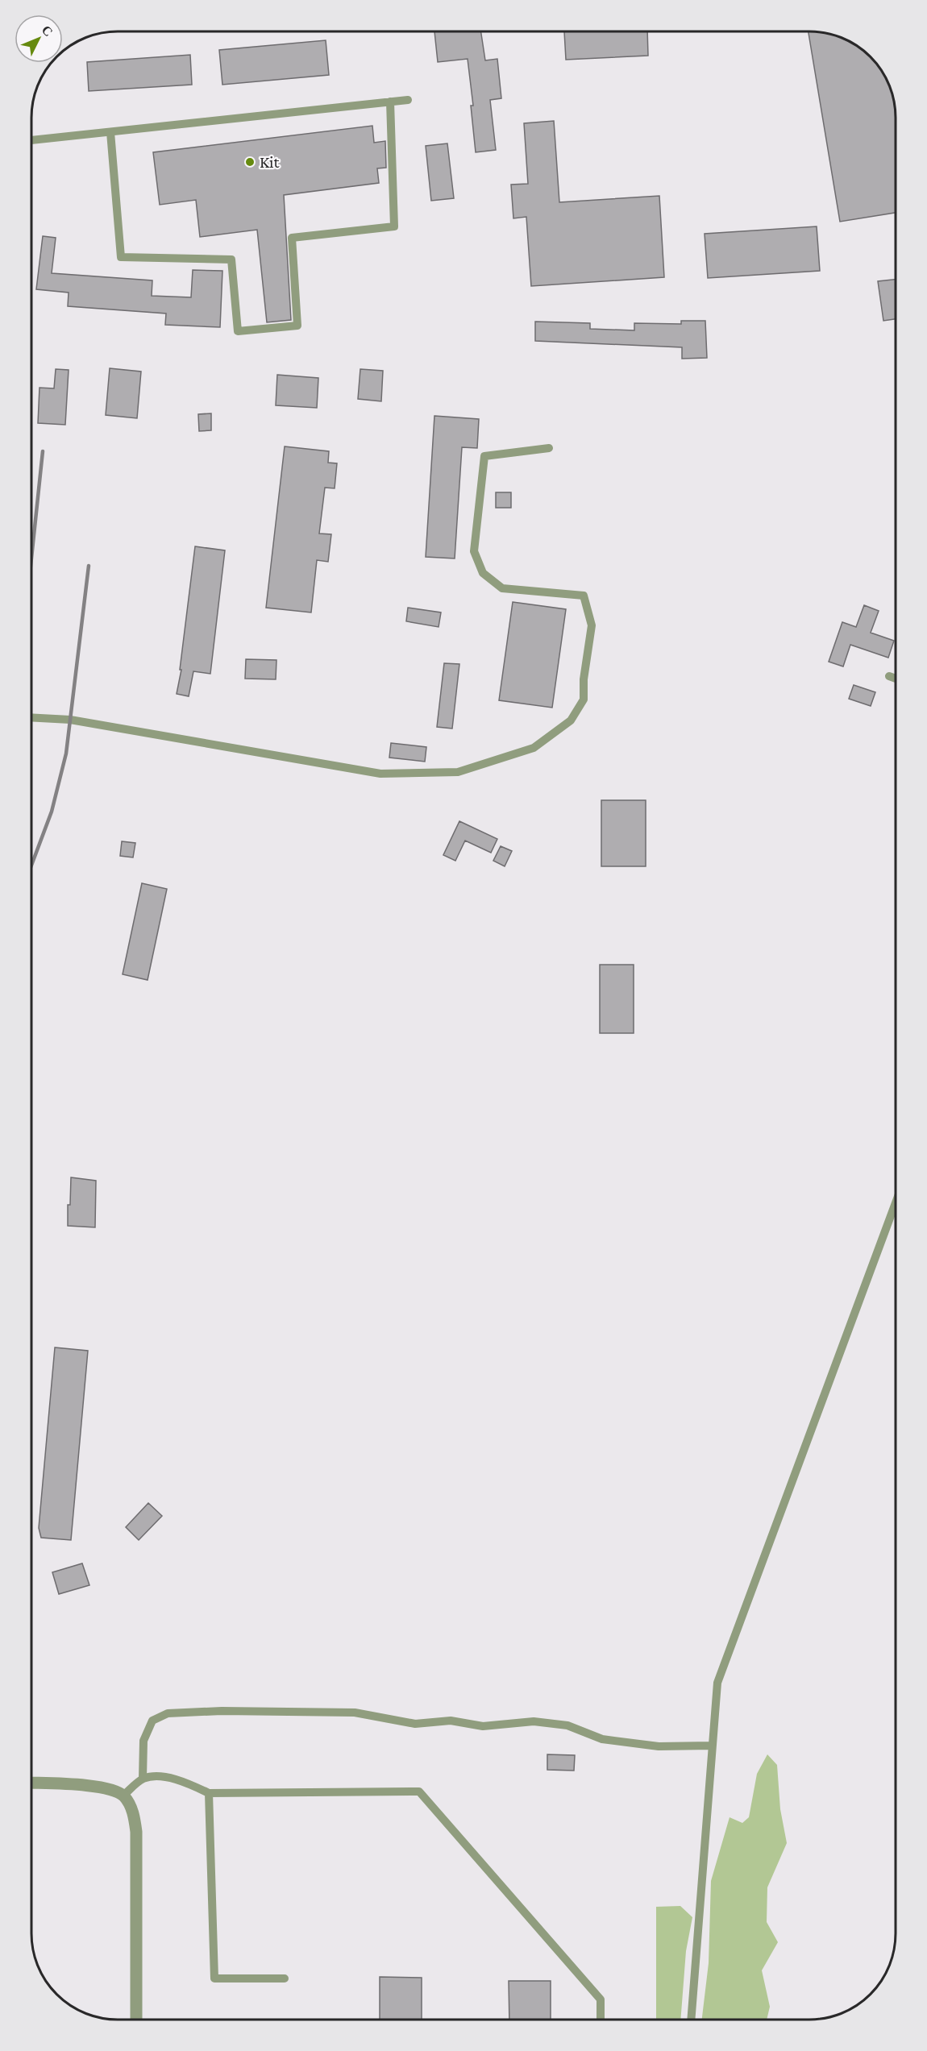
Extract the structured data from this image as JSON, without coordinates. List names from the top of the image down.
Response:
{
  "places": ["Kit"],
  "north": "top right"
}
